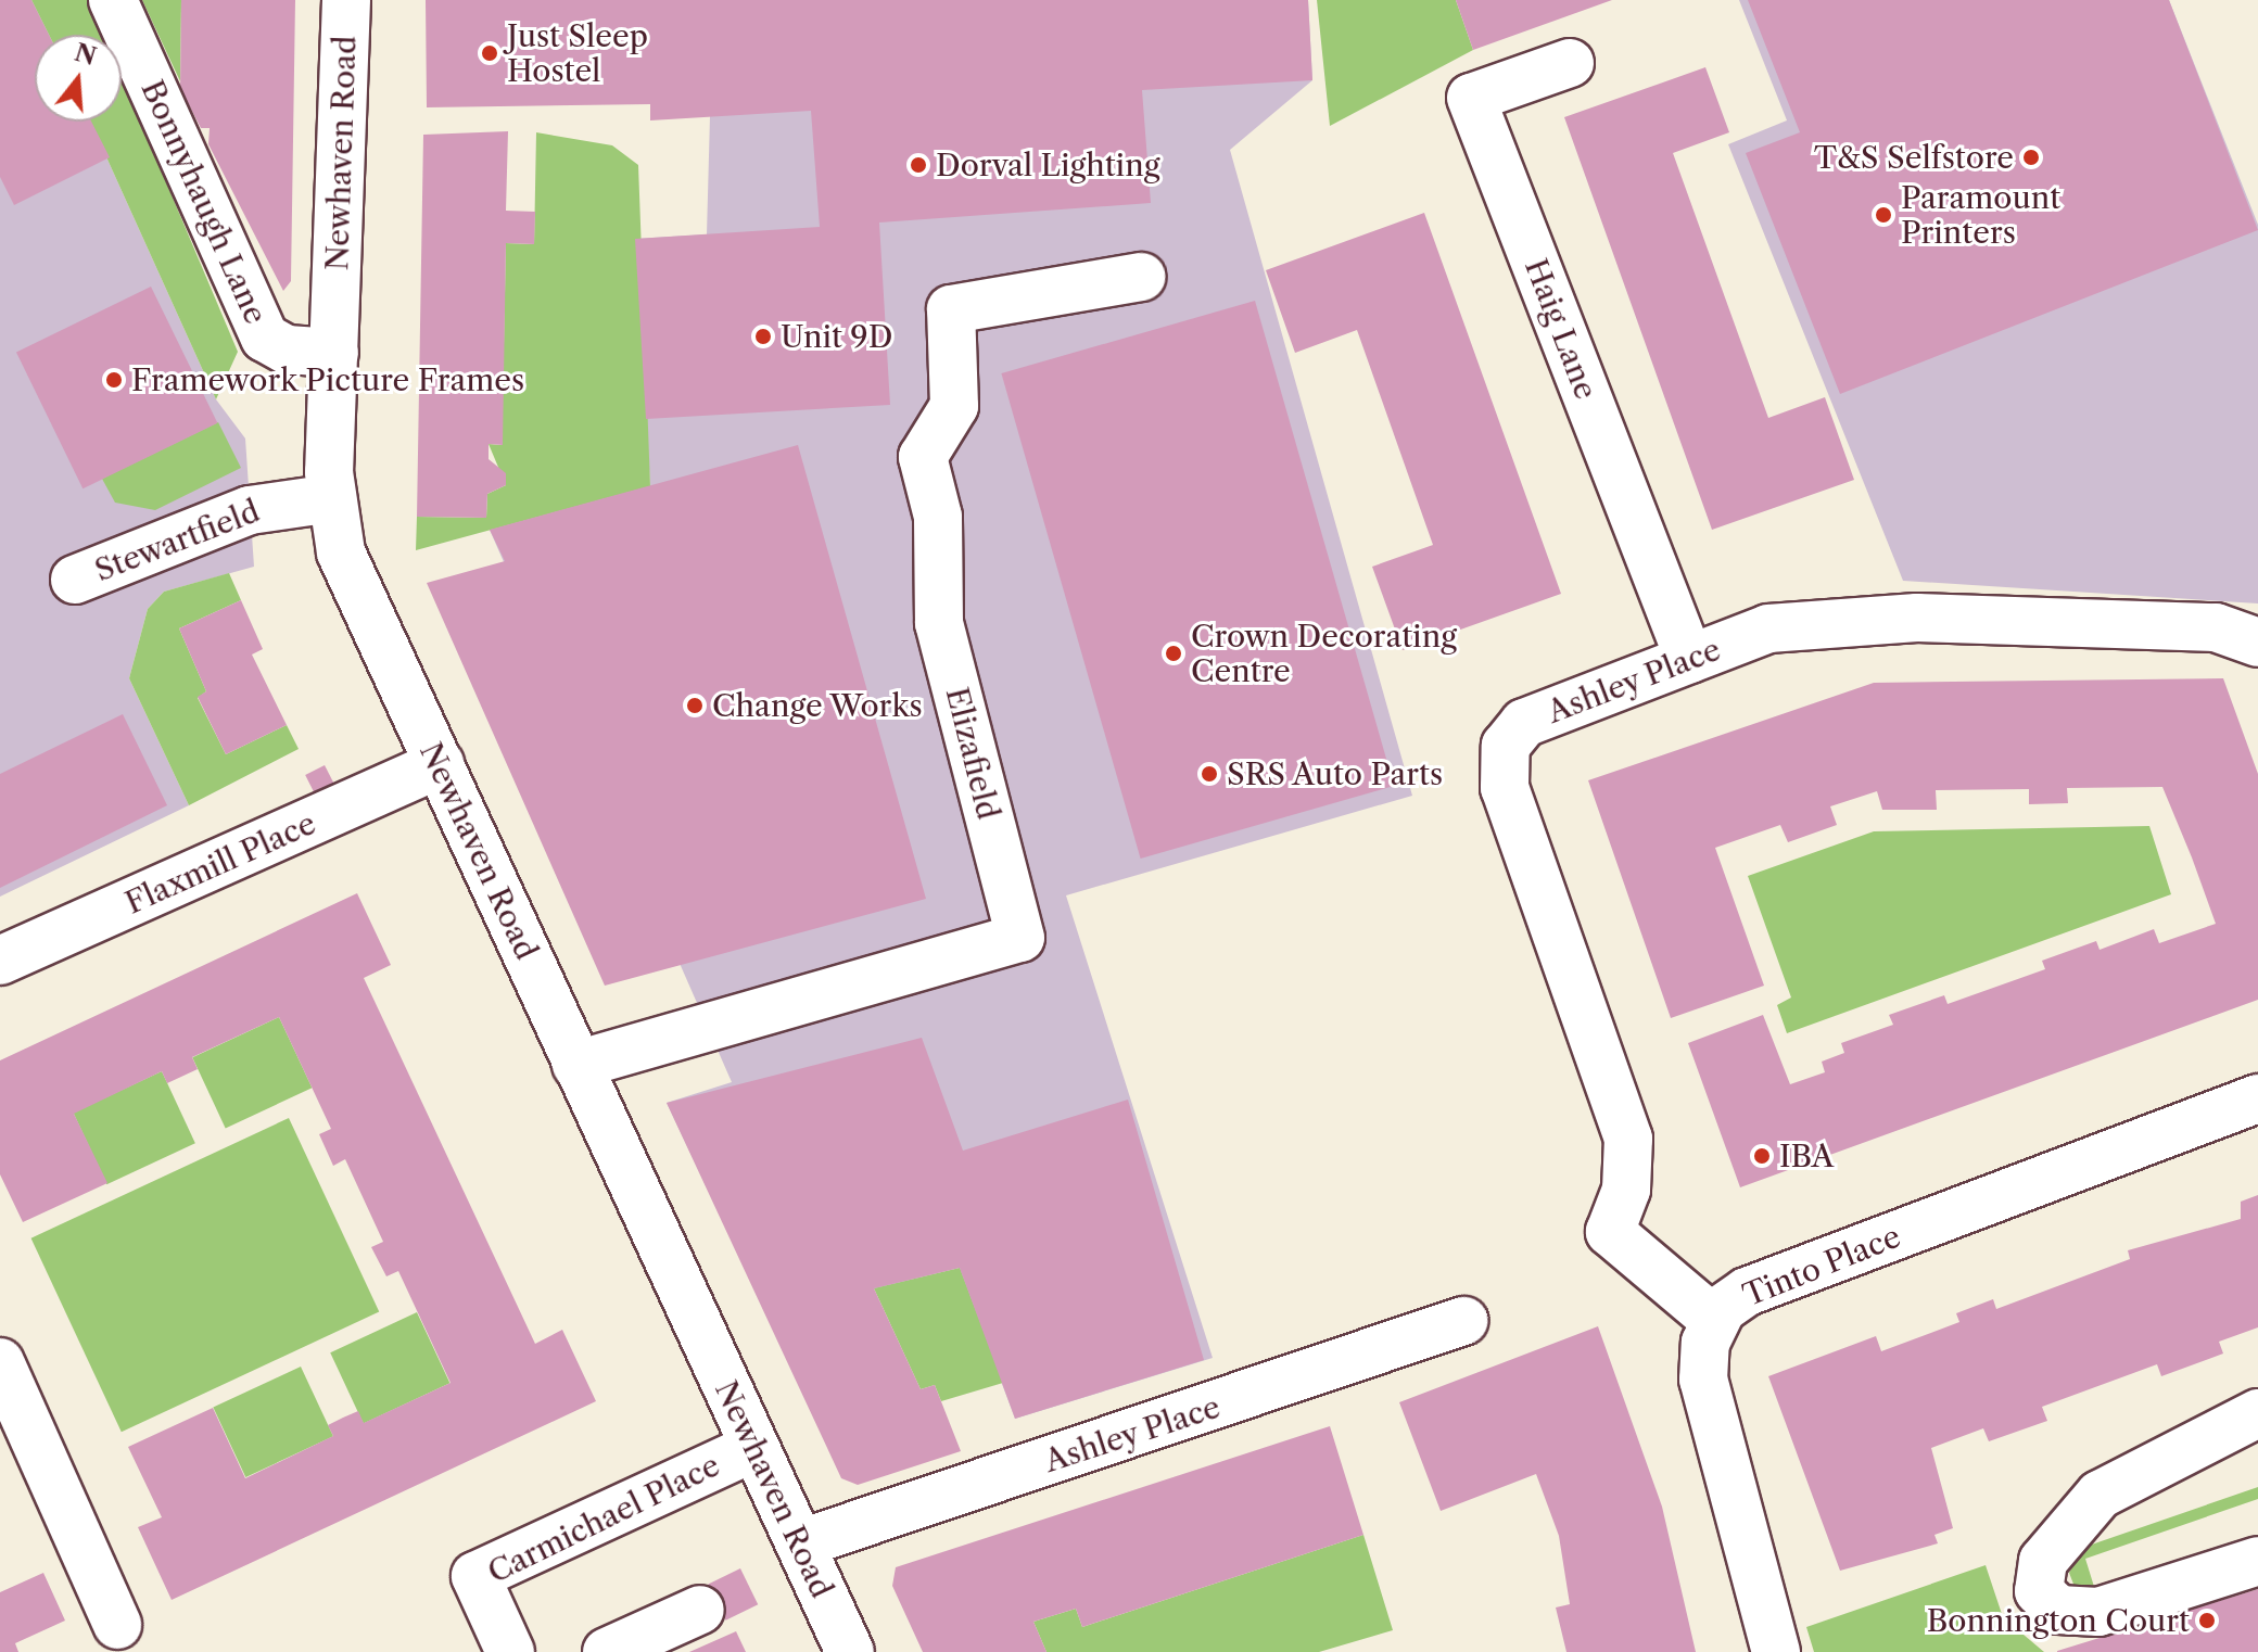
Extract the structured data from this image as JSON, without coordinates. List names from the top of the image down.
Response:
{
  "streets": {
    "street": [
      "Newhaven Road",
      "Bonnyhaugh Lane",
      "Haig Lane",
      "Stewartfield",
      "Ashley Place",
      "Elizafield",
      "Flaxmill Place",
      "Tinto Place",
      "Carmichael Place"
    ]
  },
  "crossings": [
    ["Newhaven Road", "Bonnyhaugh Lane"],
    ["Newhaven Road", "Stewartfield"],
    ["Newhaven Road", "Ashley Place"],
    ["Newhaven Road", "Elizafield"],
    ["Newhaven Road", "Flaxmill Place"],
    ["Newhaven Road", "Carmichael Place"],
    ["Haig Lane", "Ashley Place"],
    ["Ashley Place", "Tinto Place"]
  ],
  "places": [
    "Just Sleep Hostel",
    "T&S Selfstore",
    "Dorval Lighting",
    "Paramount Printers",
    "Unit 9D",
    "Framework Picture Frames",
    "Crown Decorating Centre",
    "Change Works",
    "SRS Auto Parts",
    "IBA",
    "Bonnington Court"
  ],
  "north": "top"
}
